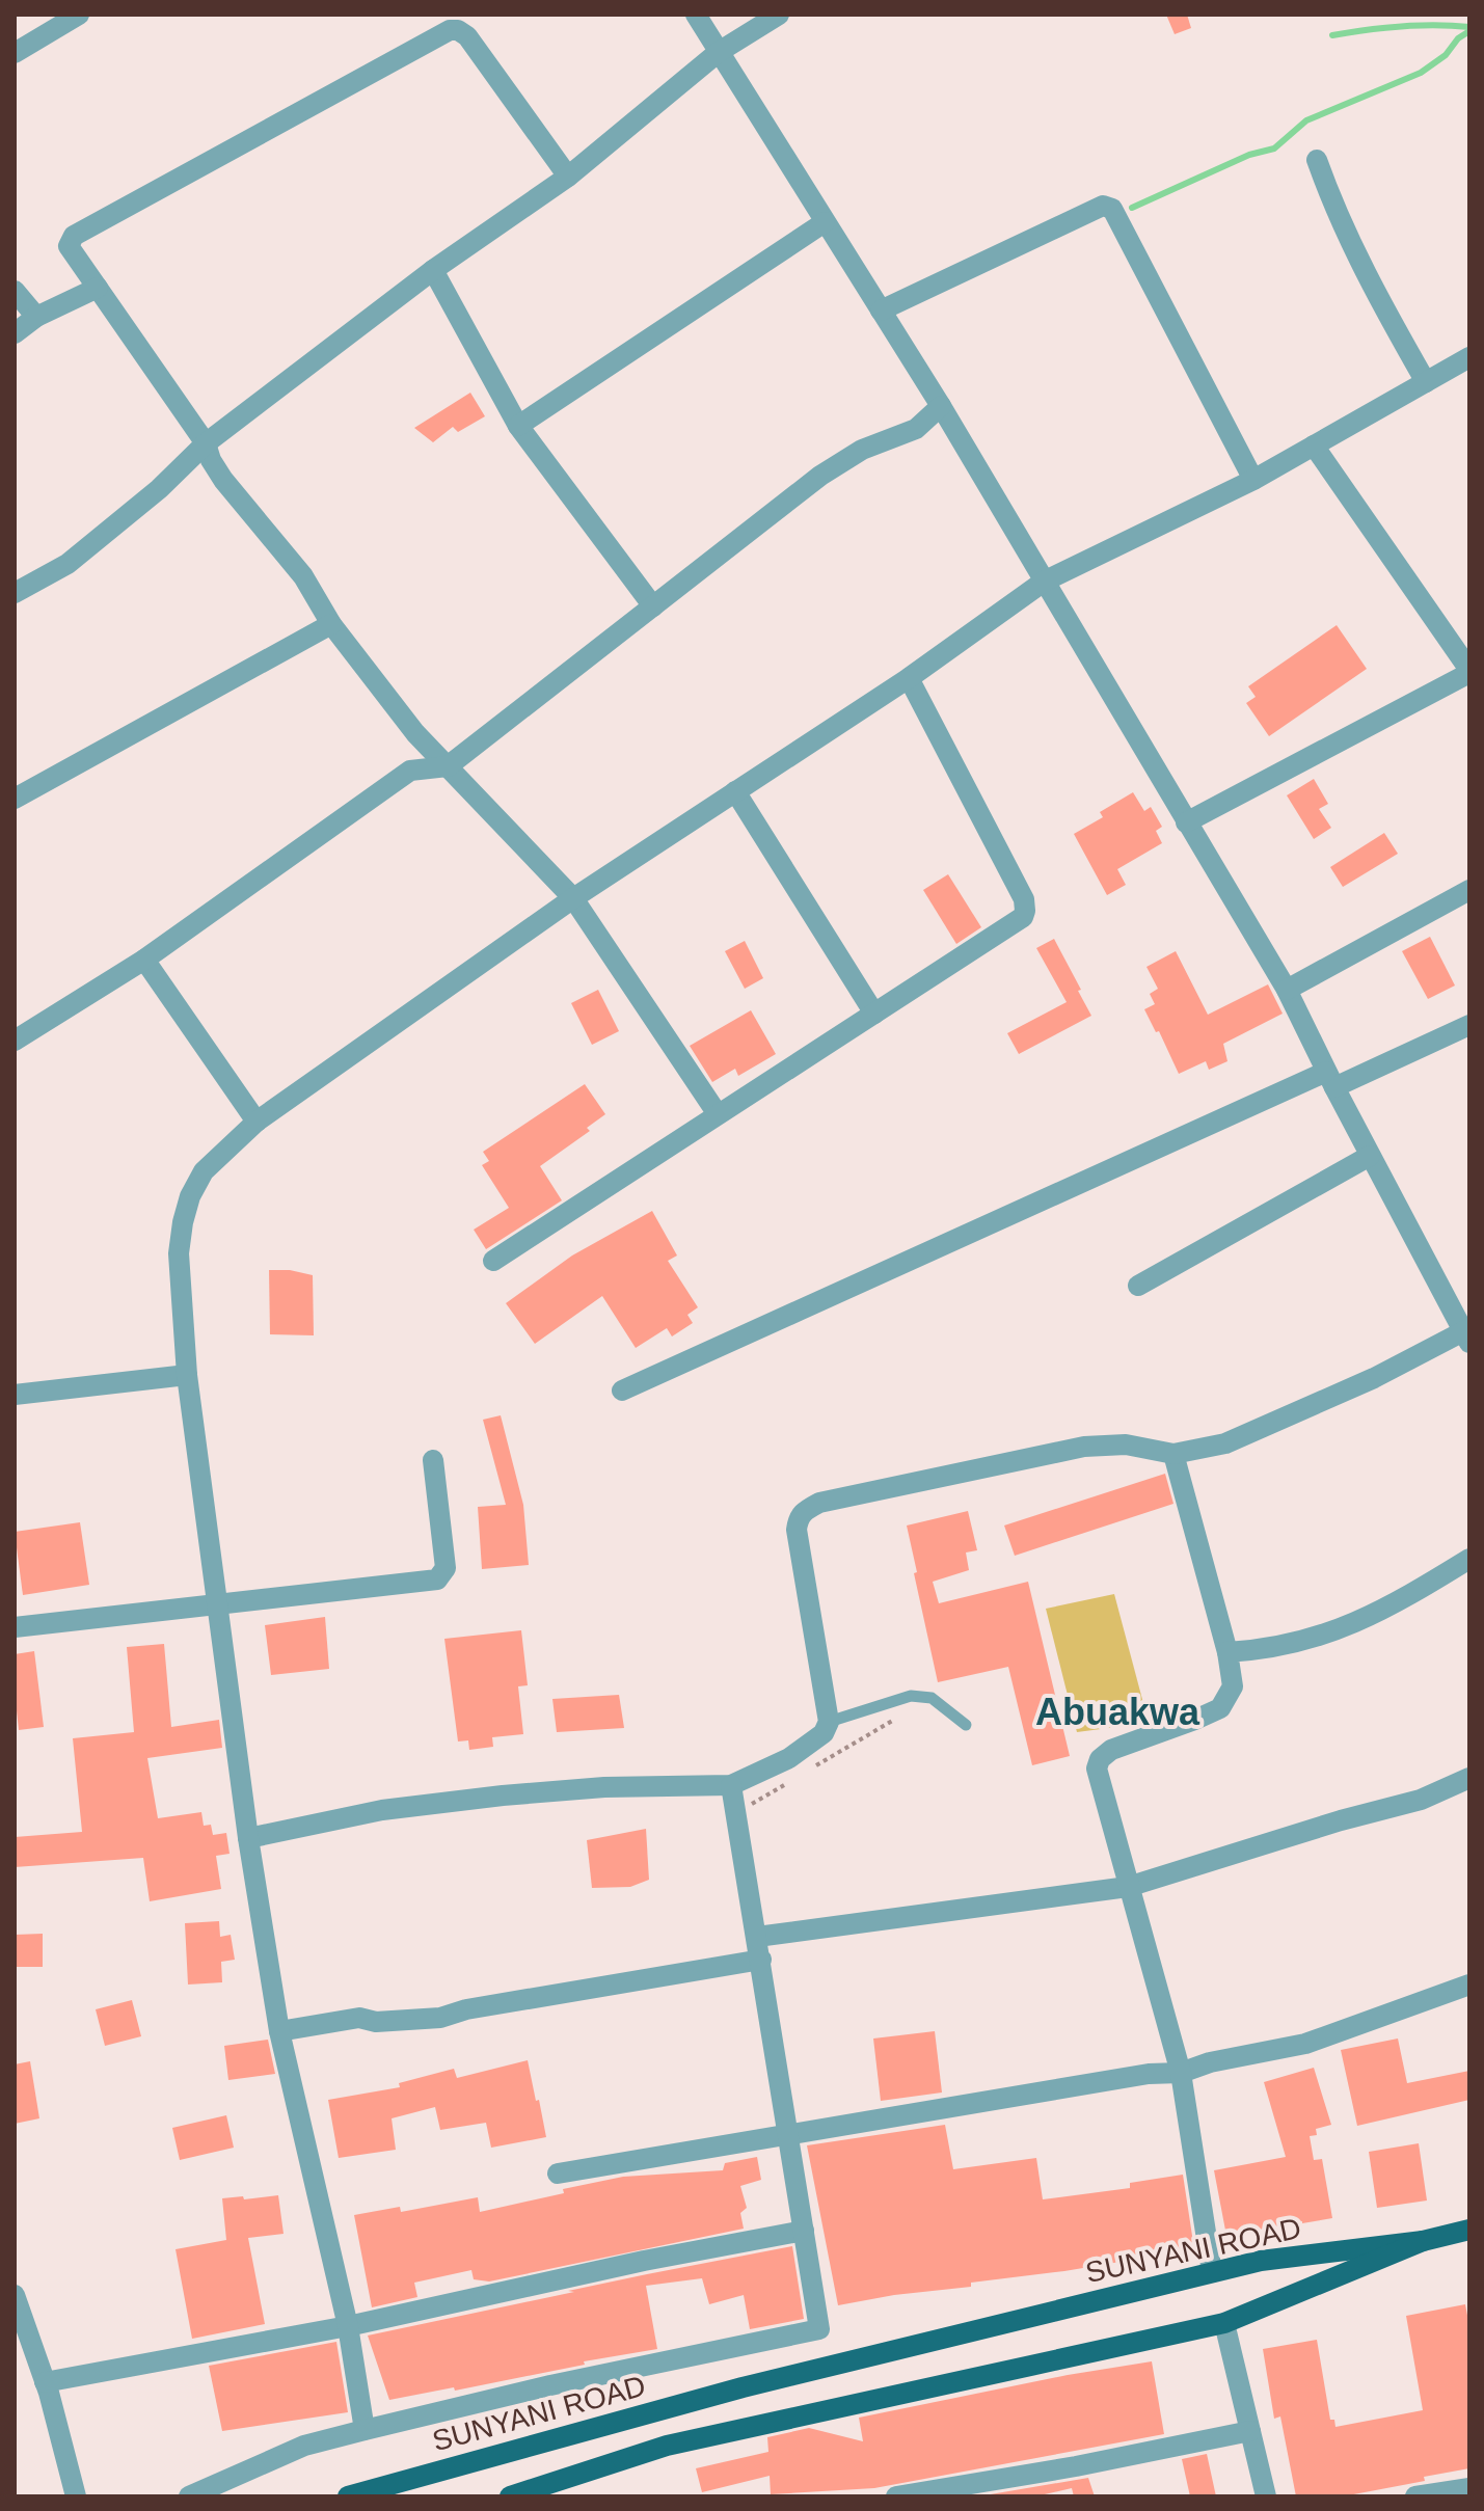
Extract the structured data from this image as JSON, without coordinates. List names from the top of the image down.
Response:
{
  "streets": {
    "main road": ["SUNYANI ROAD"]
  },
  "districts": ["Abuakwa"]
}
